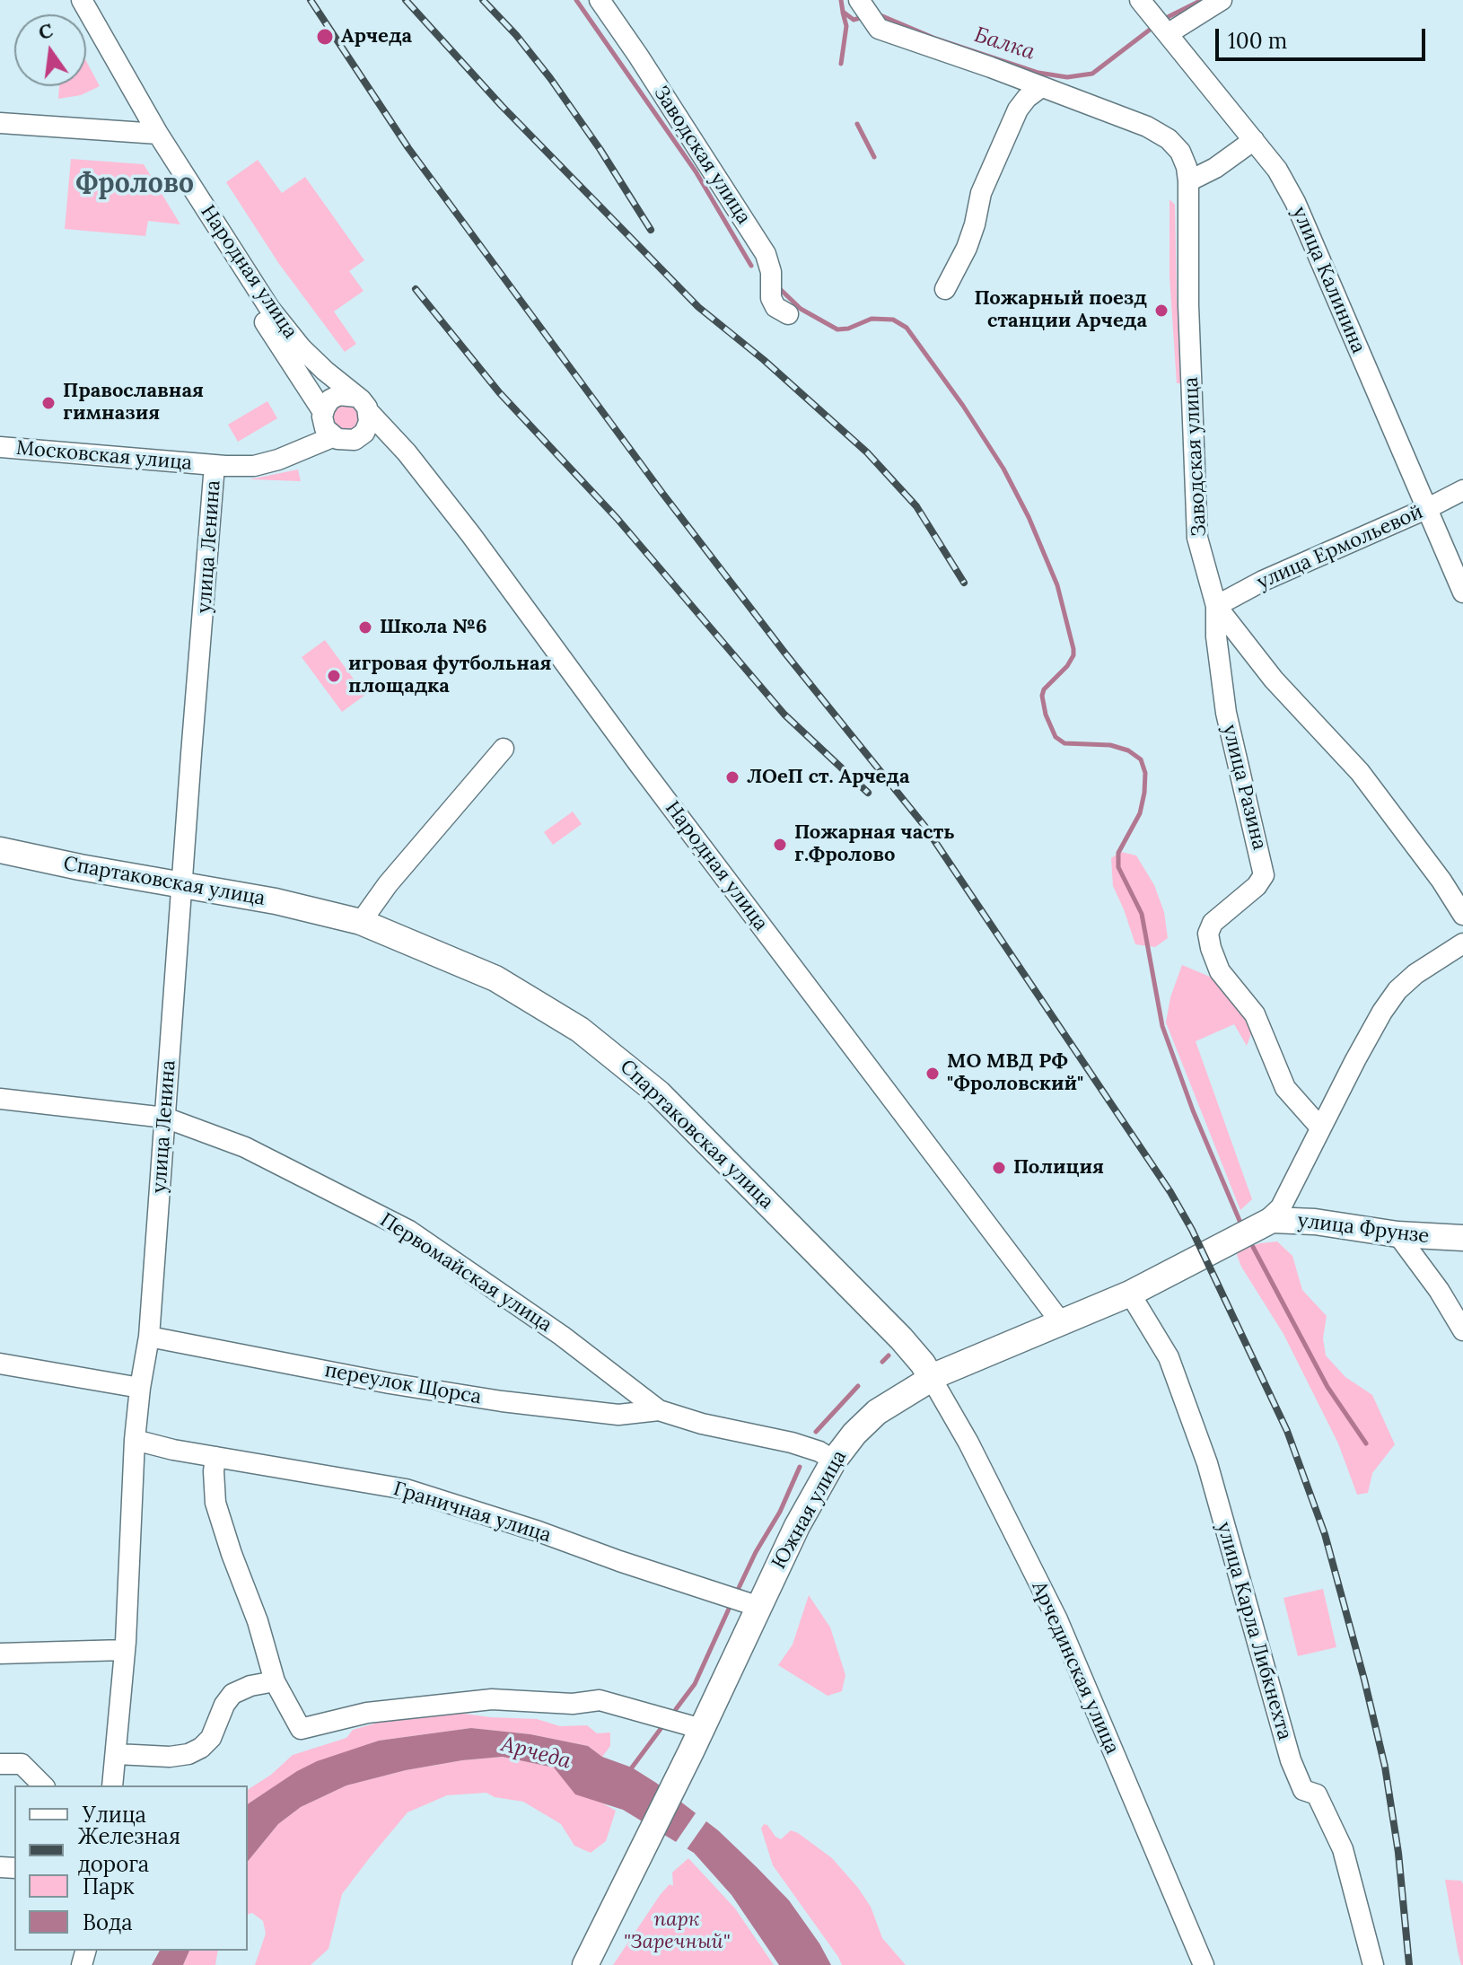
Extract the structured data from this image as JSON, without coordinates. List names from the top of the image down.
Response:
{
  "streets": {
    "main road": ["Спартаковская улица", "улица Фрунзе", "Южная улица"],
    "street": [
      "Заводская улица",
      "Народная улица",
      "улица Калинина",
      "Московская улица",
      "улица Ленина",
      "улица Ермольевой",
      "улица Разина",
      "Первомайская улица",
      "переулок Щорса",
      "Граничная улица",
      "улица Карла Либкнехта",
      "Арчединская улица"
    ]
  },
  "crossings": [
    ["Заводская улица", "улица Ермольевой"],
    ["Заводская улица", "улица Разина"],
    ["Народная улица", "Московская улица"],
    ["Народная улица", "Южная улица"],
    ["улица Калинина", "улица Ермольевой"],
    ["Московская улица", "улица Ленина"],
    ["улица Ленина", "Спартаковская улица"],
    ["улица Ленина", "Первомайская улица"],
    ["улица Ленина", "переулок Щорса"],
    ["улица Ленина", "Граничная улица"],
    ["улица Ермольевой", "улица Разина"],
    ["Спартаковская улица", "Южная улица"],
    ["Спартаковская улица", "Арчединская улица"],
    ["улица Фрунзе", "Южная улица"],
    ["Первомайская улица", "переулок Щорса"],
    ["Первомайская улица", "Южная улица"],
    ["Южная улица", "Граничная улица"],
    ["Южная улица", "улица Карла Либкнехта"],
    ["Южная улица", "Арчединская улица"]
  ],
  "districts": ["Фролово"],
  "water": ["Балка", "Арчеда"],
  "parks": ["парк \"Заречный\""],
  "places": [
    "Арчеда",
    "Пожарный поезд станции Арчеда",
    "Православная гимназия",
    "Школа №6",
    "игровая футбольная площадка",
    "ЛОеП ст. Арчеда",
    "Пожарная часть г.Фролово",
    "МО МВД РФ \"Фроловский\"",
    "Полиция"
  ],
  "legend": [
    "Улица",
    "Железная дорога",
    "Парк",
    "Вода"
  ],
  "scale_bar": "100 m",
  "north": "top"
}
